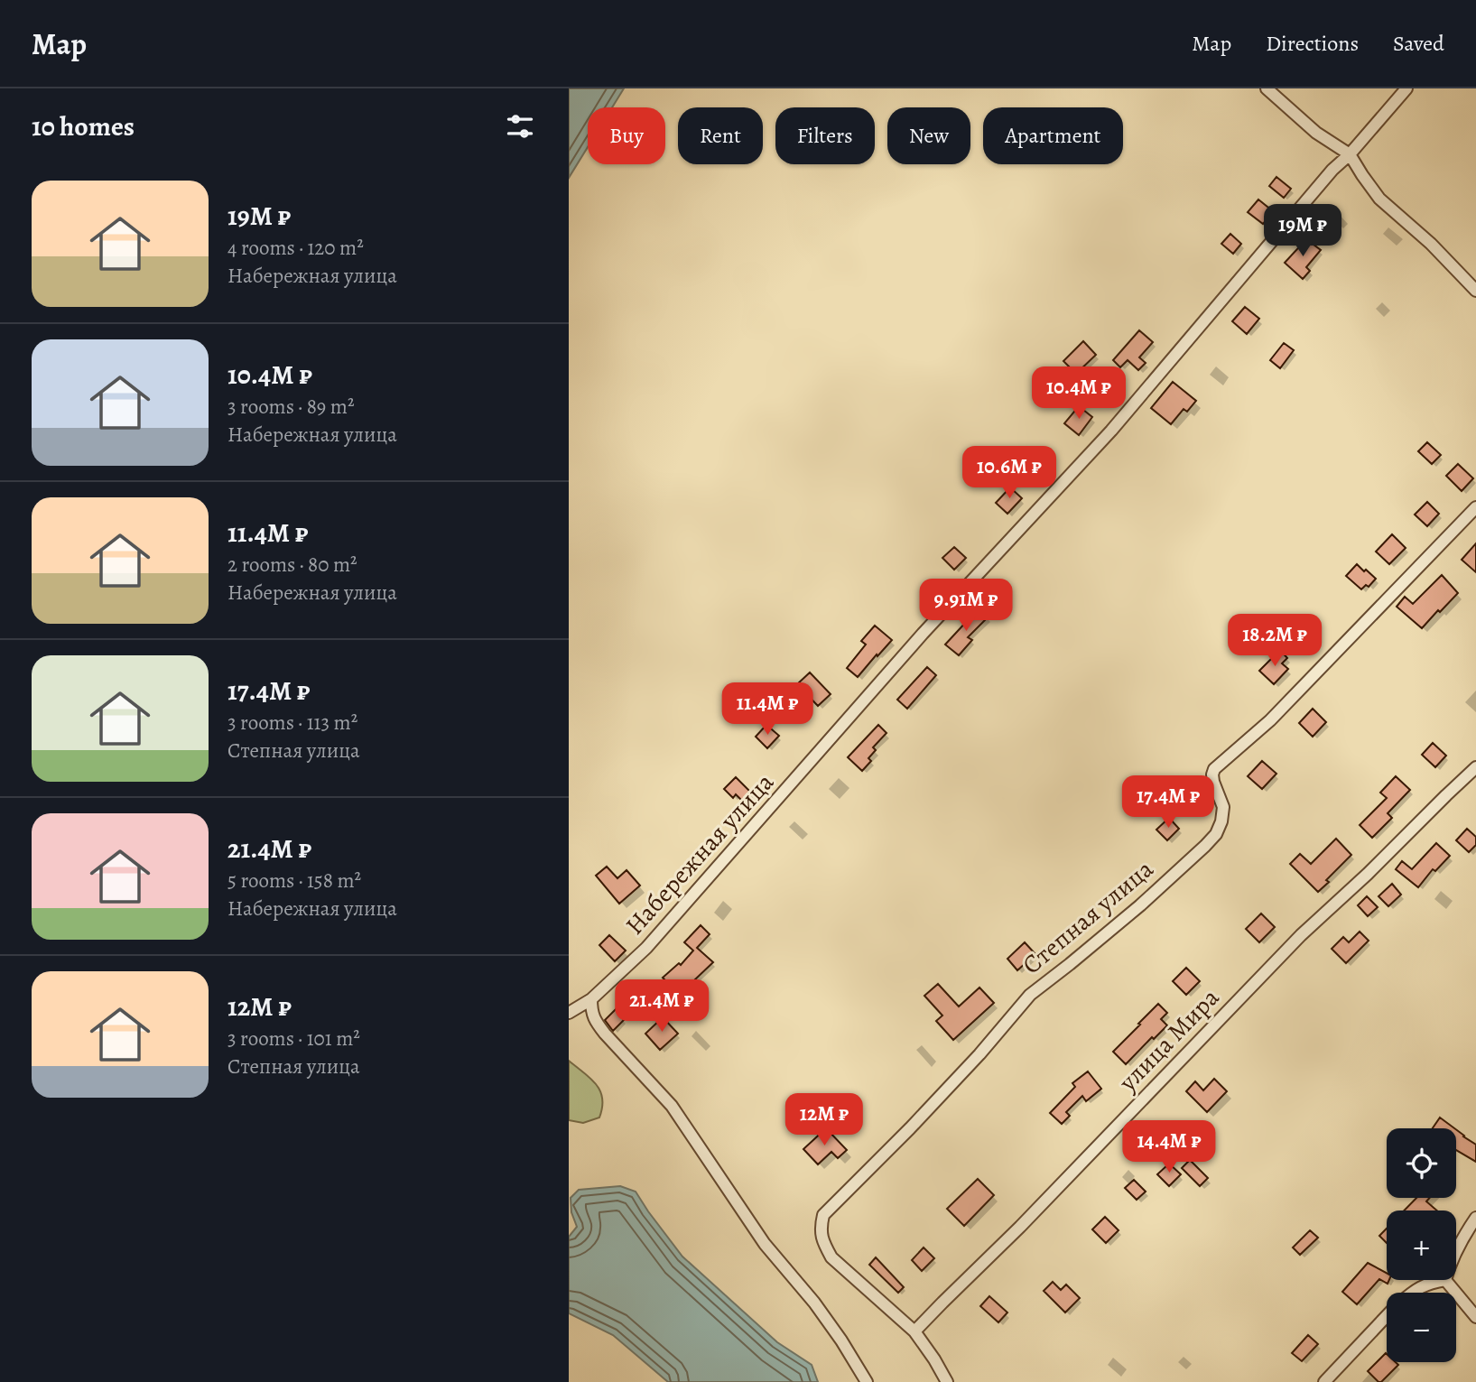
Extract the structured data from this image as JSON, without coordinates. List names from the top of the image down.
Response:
{
  "streets": {
    "street": ["Набережная улица", "Степная улица", "улица Мира"]
  },
  "crossings": [
    ["Степная улица", "улица Мира"]
  ],
  "page": {
    "header": "Map",
    "nav": ["Map", "Directions", "Saved"],
    "heading": "10 homes",
    "chip": [
      "Buy",
      "Rent",
      "Filters",
      "New",
      "Apartment"
    ],
    "list": [
      {
        "name": "19M ₽",
        "note": "4 rooms · 120 m² · Набережная улица"
      },
      {
        "name": "10.4M ₽",
        "note": "3 rooms · 89 m² · Набережная улица"
      },
      {
        "name": "11.4M ₽",
        "note": "2 rooms · 80 m² · Набережная улица"
      },
      {
        "name": "17.4M ₽",
        "note": "3 rooms · 113 m² · Степная улица"
      },
      {
        "name": "21.4M ₽",
        "note": "5 rooms · 158 m² · Набережная улица"
      },
      {
        "name": "12M ₽",
        "note": "3 rooms · 101 m² · Степная улица"
      }
    ],
    "price": [
      "19M ₽",
      "10.4M ₽",
      "10.6M ₽",
      "9.91M ₽",
      "18.2M ₽",
      "11.4M ₽",
      "17.4M ₽",
      "21.4M ₽",
      "12M ₽",
      "14.4M ₽"
    ],
    "map_buttons": ["+", "−"]
  }
}
